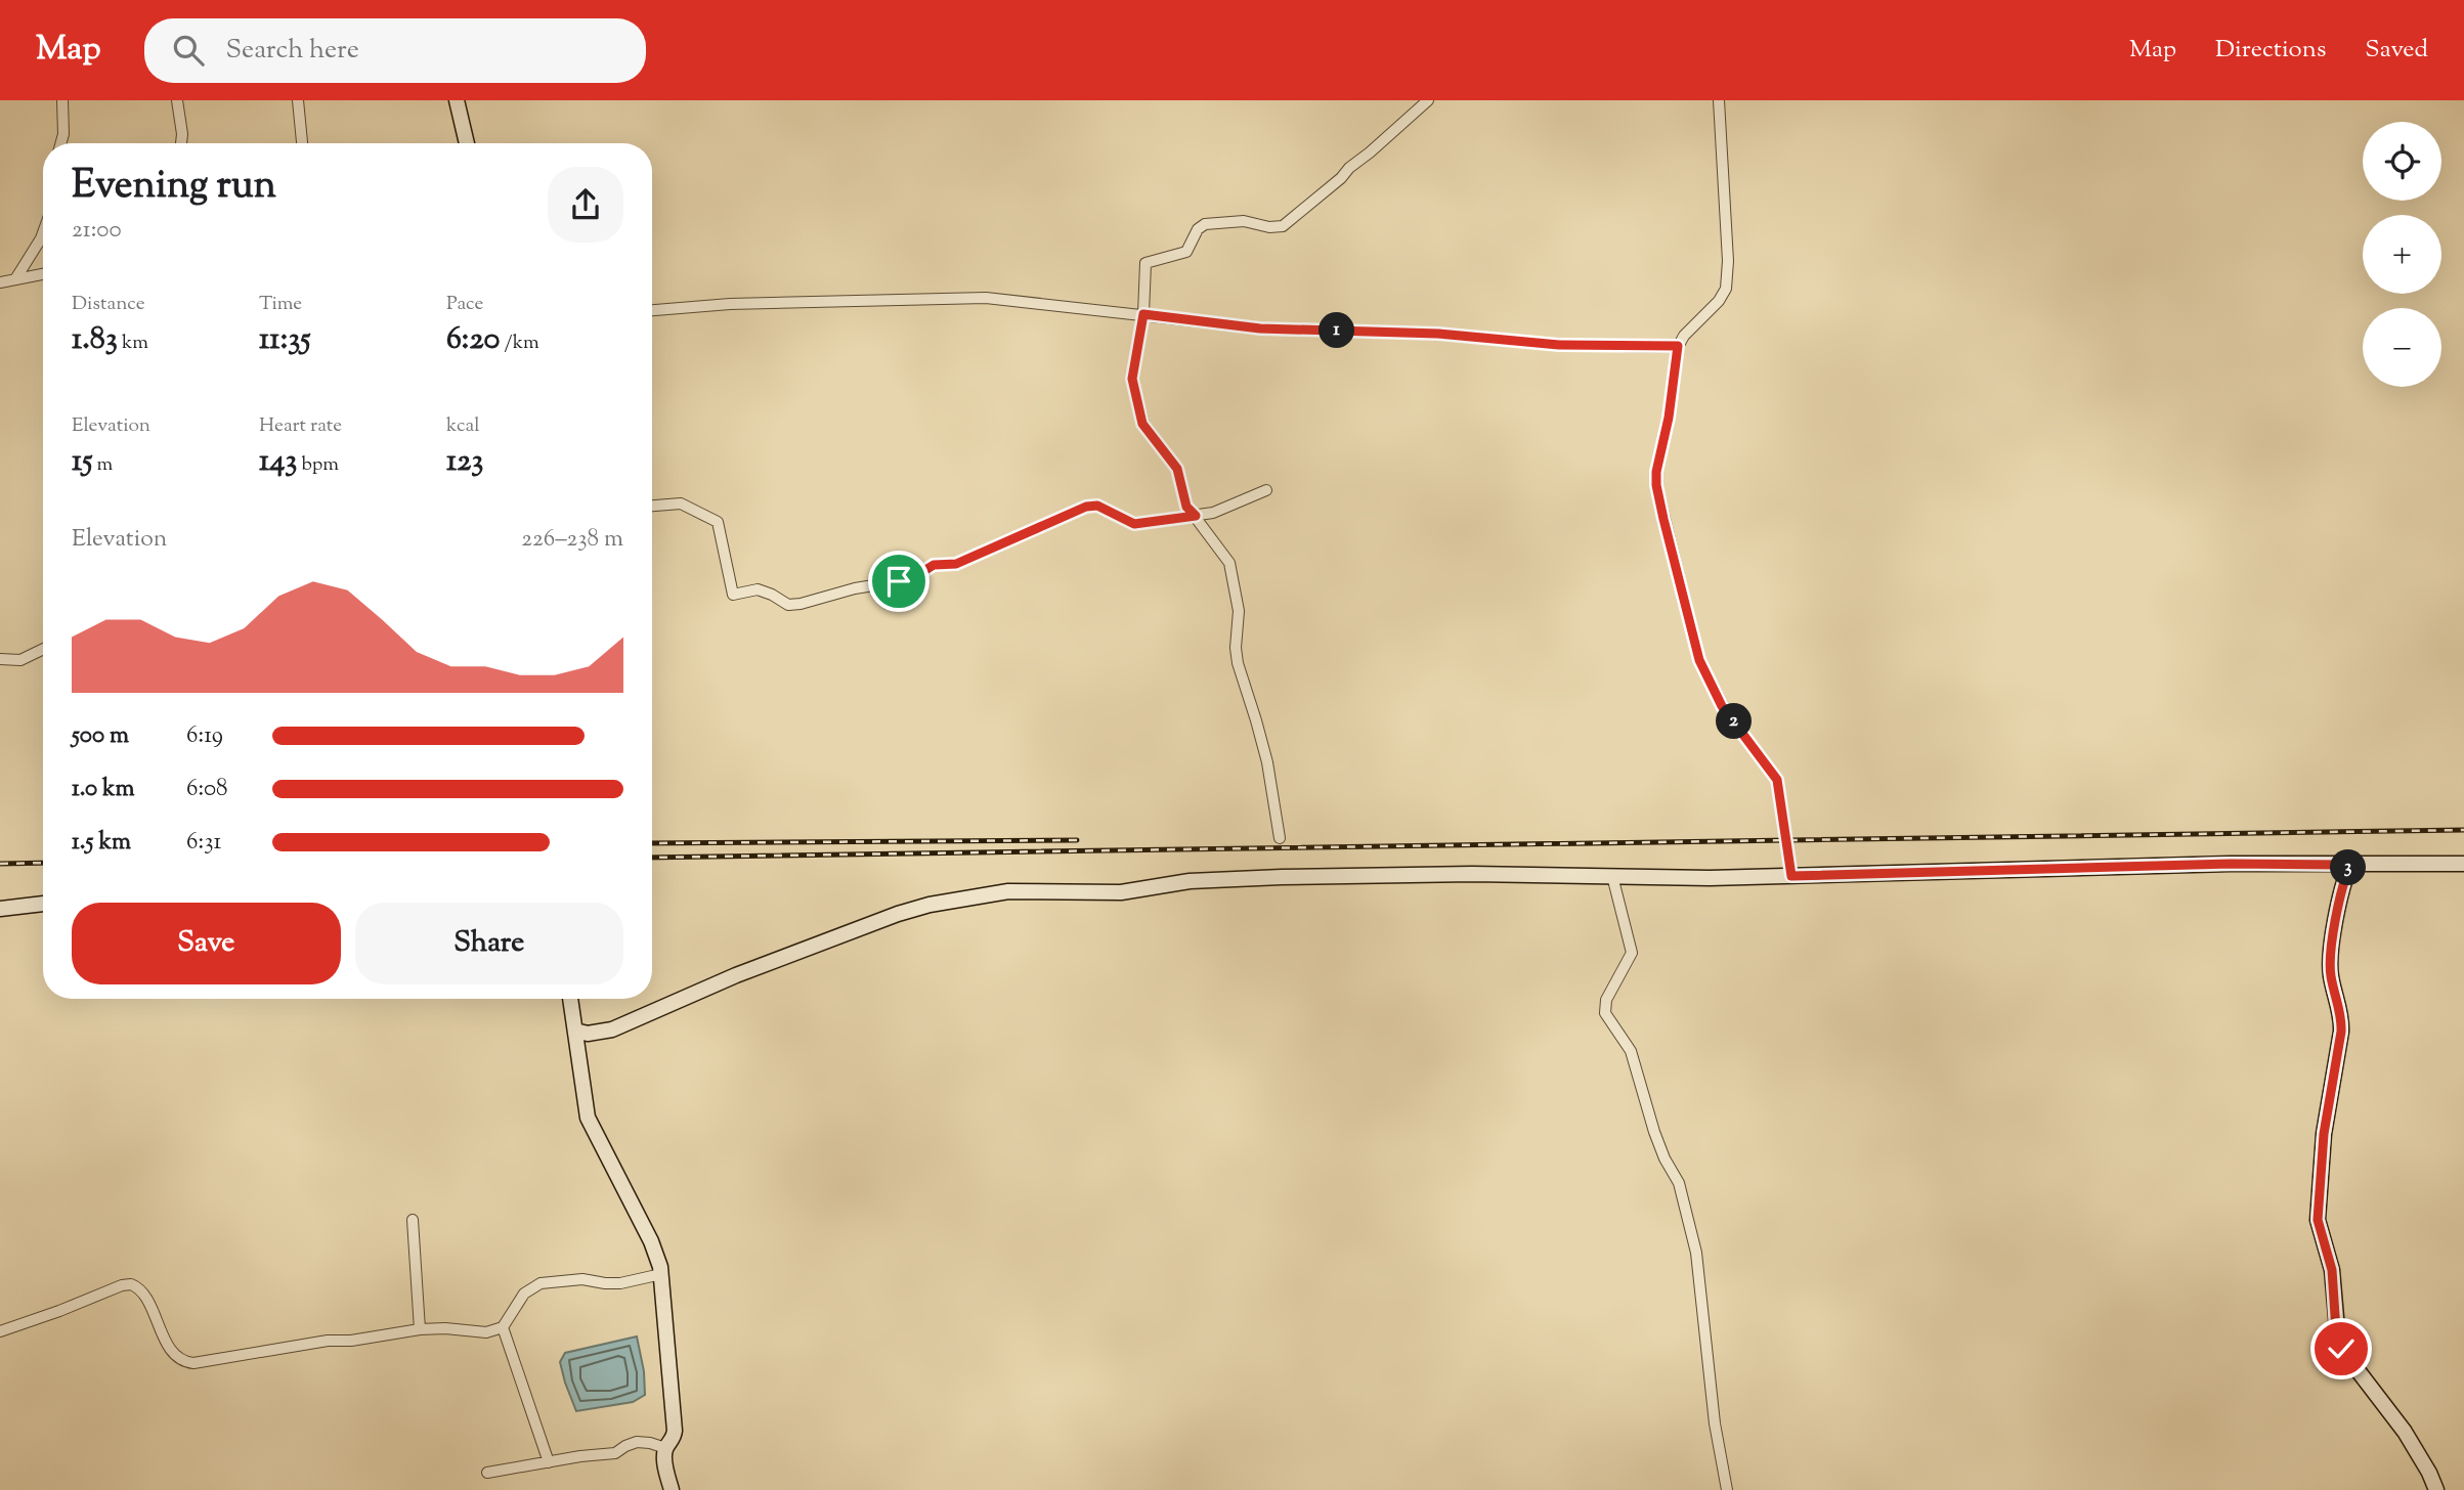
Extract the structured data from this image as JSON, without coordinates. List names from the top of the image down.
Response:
{
  "page": {
    "header": "Map",
    "search": "Search here",
    "nav": ["Map", "Directions", "Saved"],
    "map_buttons": ["+", "−"],
    "heading": ["Evening run", "21:00"],
    "stats": [
      ["Distance", "1.83 km"],
      ["Time", "11:35"],
      ["Pace", "6:20 /km"],
      ["Elevation", "15 m"],
      ["Heart rate", "143 bpm"],
      ["kcal", "123"]
    ],
    "pins": ["1", "2", "3"],
    "chart": ["Elevation", "226–238 m"],
    "list": [
      {
        "name": "500 m",
        "note": "6:19"
      },
      {
        "name": "1.0 km",
        "note": "6:08"
      },
      {
        "name": "1.5 km",
        "note": "6:31"
      }
    ],
    "buttons": ["Save", "Share"]
  }
}
